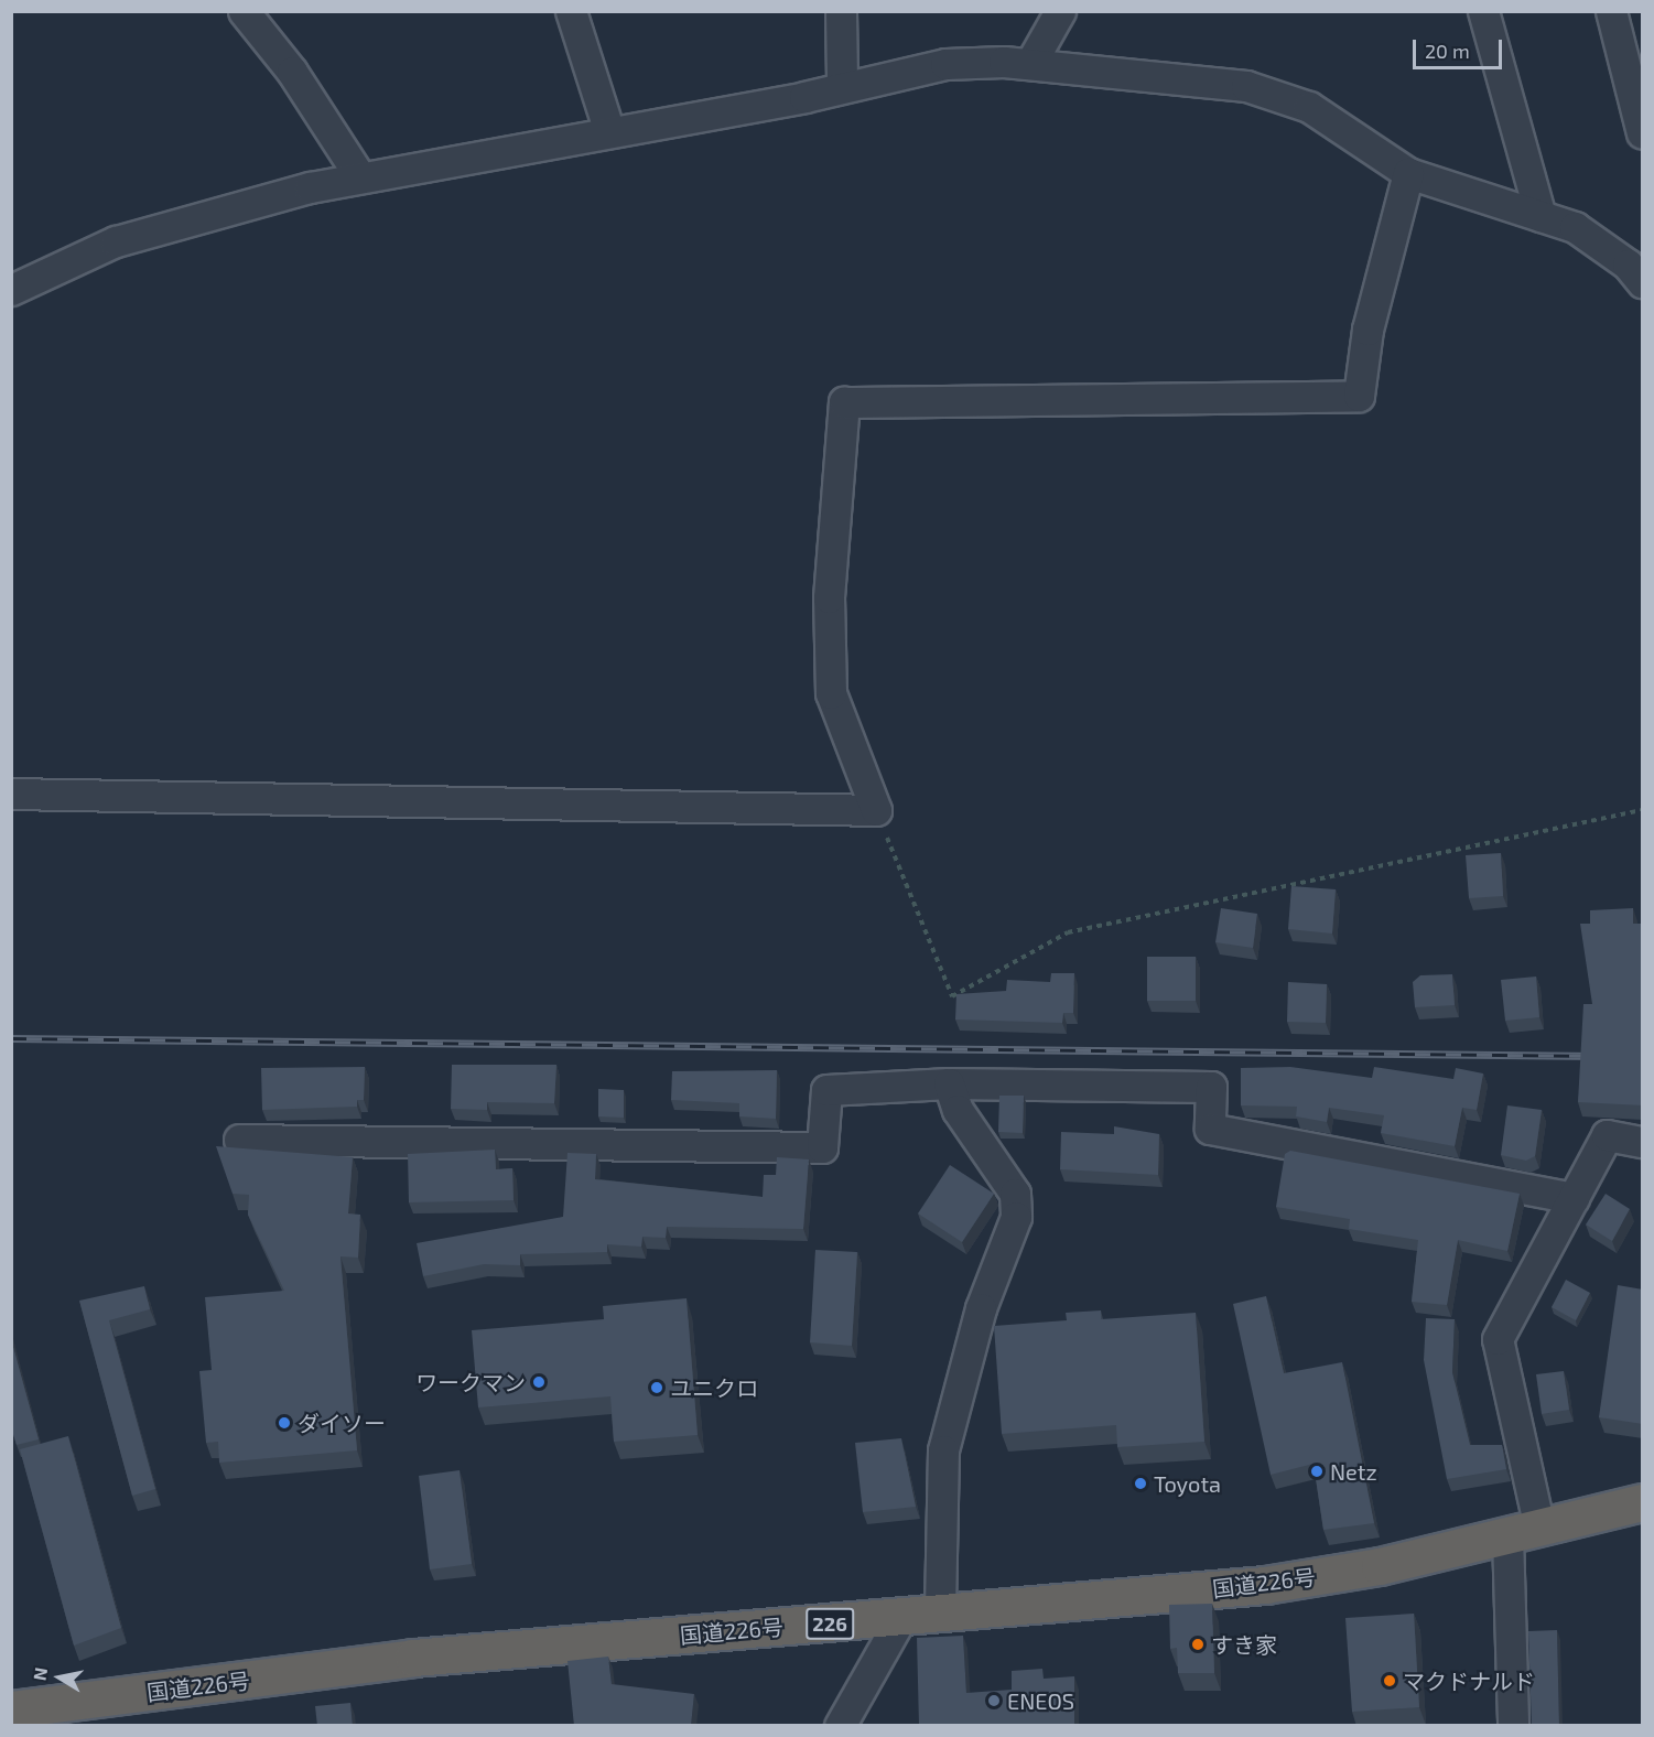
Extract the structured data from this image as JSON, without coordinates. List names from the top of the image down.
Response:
{
  "streets": {
    "highway": ["国道226号", "226"]
  },
  "places": [
    "ワークマン",
    "ユニクロ",
    "ダイソー",
    "Netz",
    "Toyota",
    "すき家",
    "マクドナルド",
    "ENEOS"
  ],
  "scale_bar": "20 m",
  "north": "left"
}
